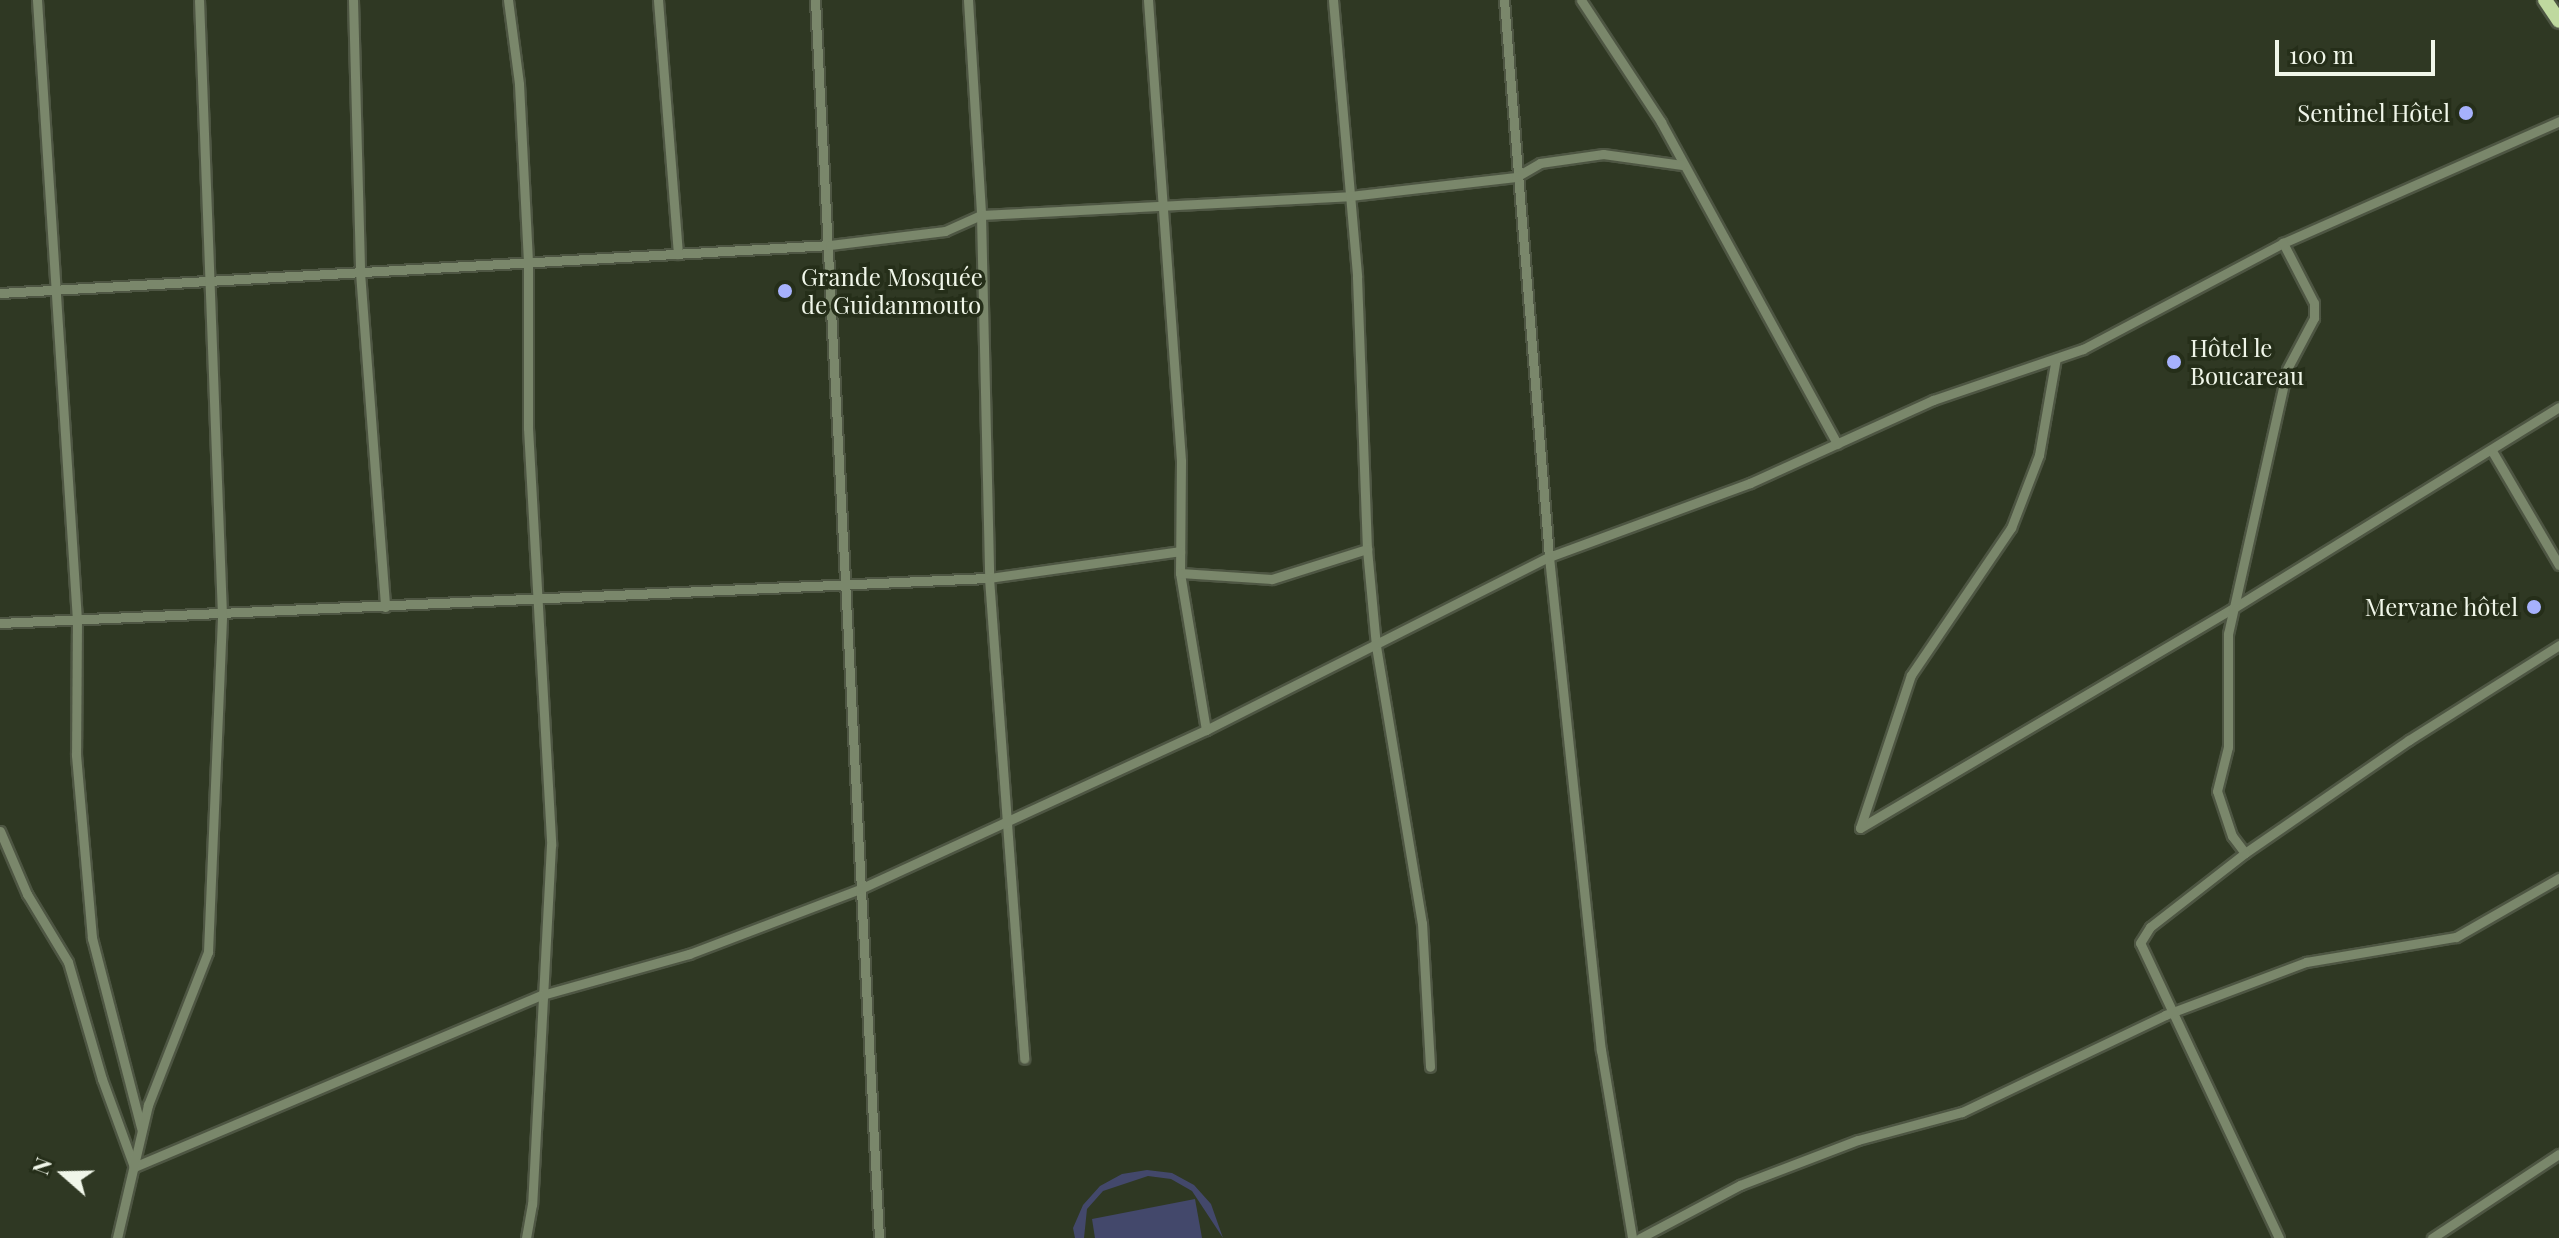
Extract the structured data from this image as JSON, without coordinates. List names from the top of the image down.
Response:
{
  "places": [
    "Sentinel Hôtel",
    "Grande Mosquée de Guidanmouto",
    "Hôtel le Boucareau",
    "Mervane hôtel"
  ],
  "scale_bar": "100 m",
  "north": "left"
}
